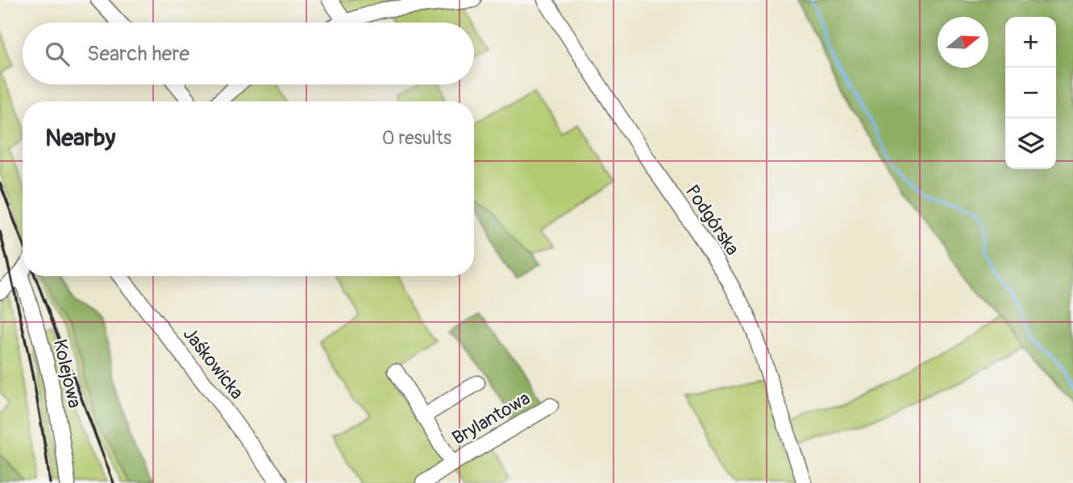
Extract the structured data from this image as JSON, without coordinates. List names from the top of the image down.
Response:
{
  "streets": {
    "street": [
      "Podgórska",
      "Jaśkowicka",
      "Kolejowa",
      "Brylantowa"
    ]
  },
  "north": "right",
  "page": {
    "map_buttons": ["+", "−"],
    "search": "Search here",
    "heading": ["Nearby", "0 results"]
  }
}
